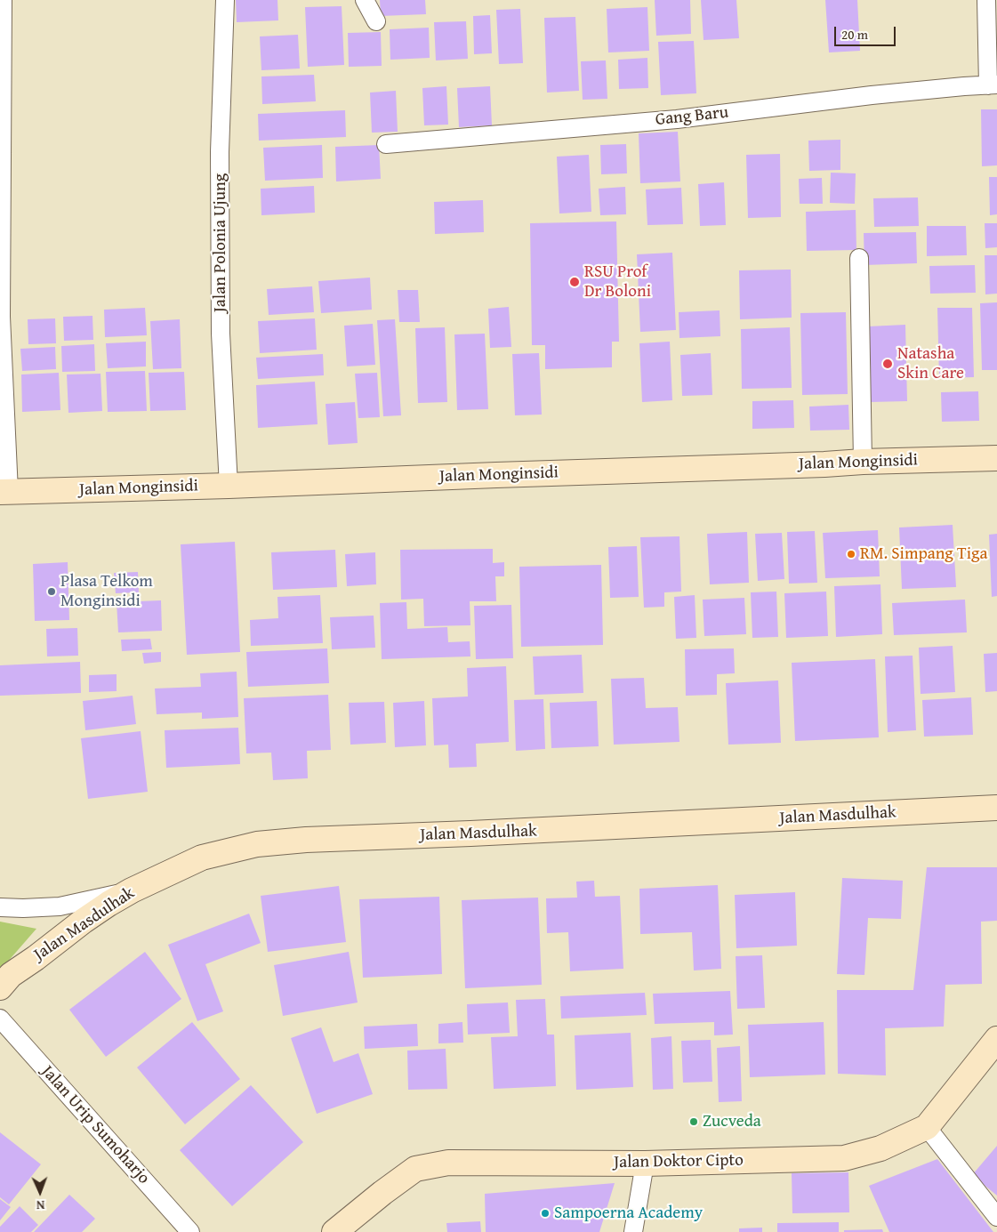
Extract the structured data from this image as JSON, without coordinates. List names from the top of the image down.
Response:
{
  "streets": {
    "street": [
      "Gang Baru",
      "Jalan Polonia Ujung",
      "Jalan Monginsidi",
      "Jalan Masdulhak",
      "Jalan Urip Sumoharjo",
      "Jalan Doktor Cipto"
    ]
  },
  "crossings": [
    ["Jalan Polonia Ujung", "Jalan Monginsidi"]
  ],
  "places": [
    "RSU Prof Dr Boloni",
    "Natasha Skin Care",
    "RM. Simpang Tiga",
    "Plasa Telkom Monginsidi",
    "Zucveda",
    "Sampoerna Academy"
  ],
  "scale_bar": "20 m",
  "north": "bottom"
}
